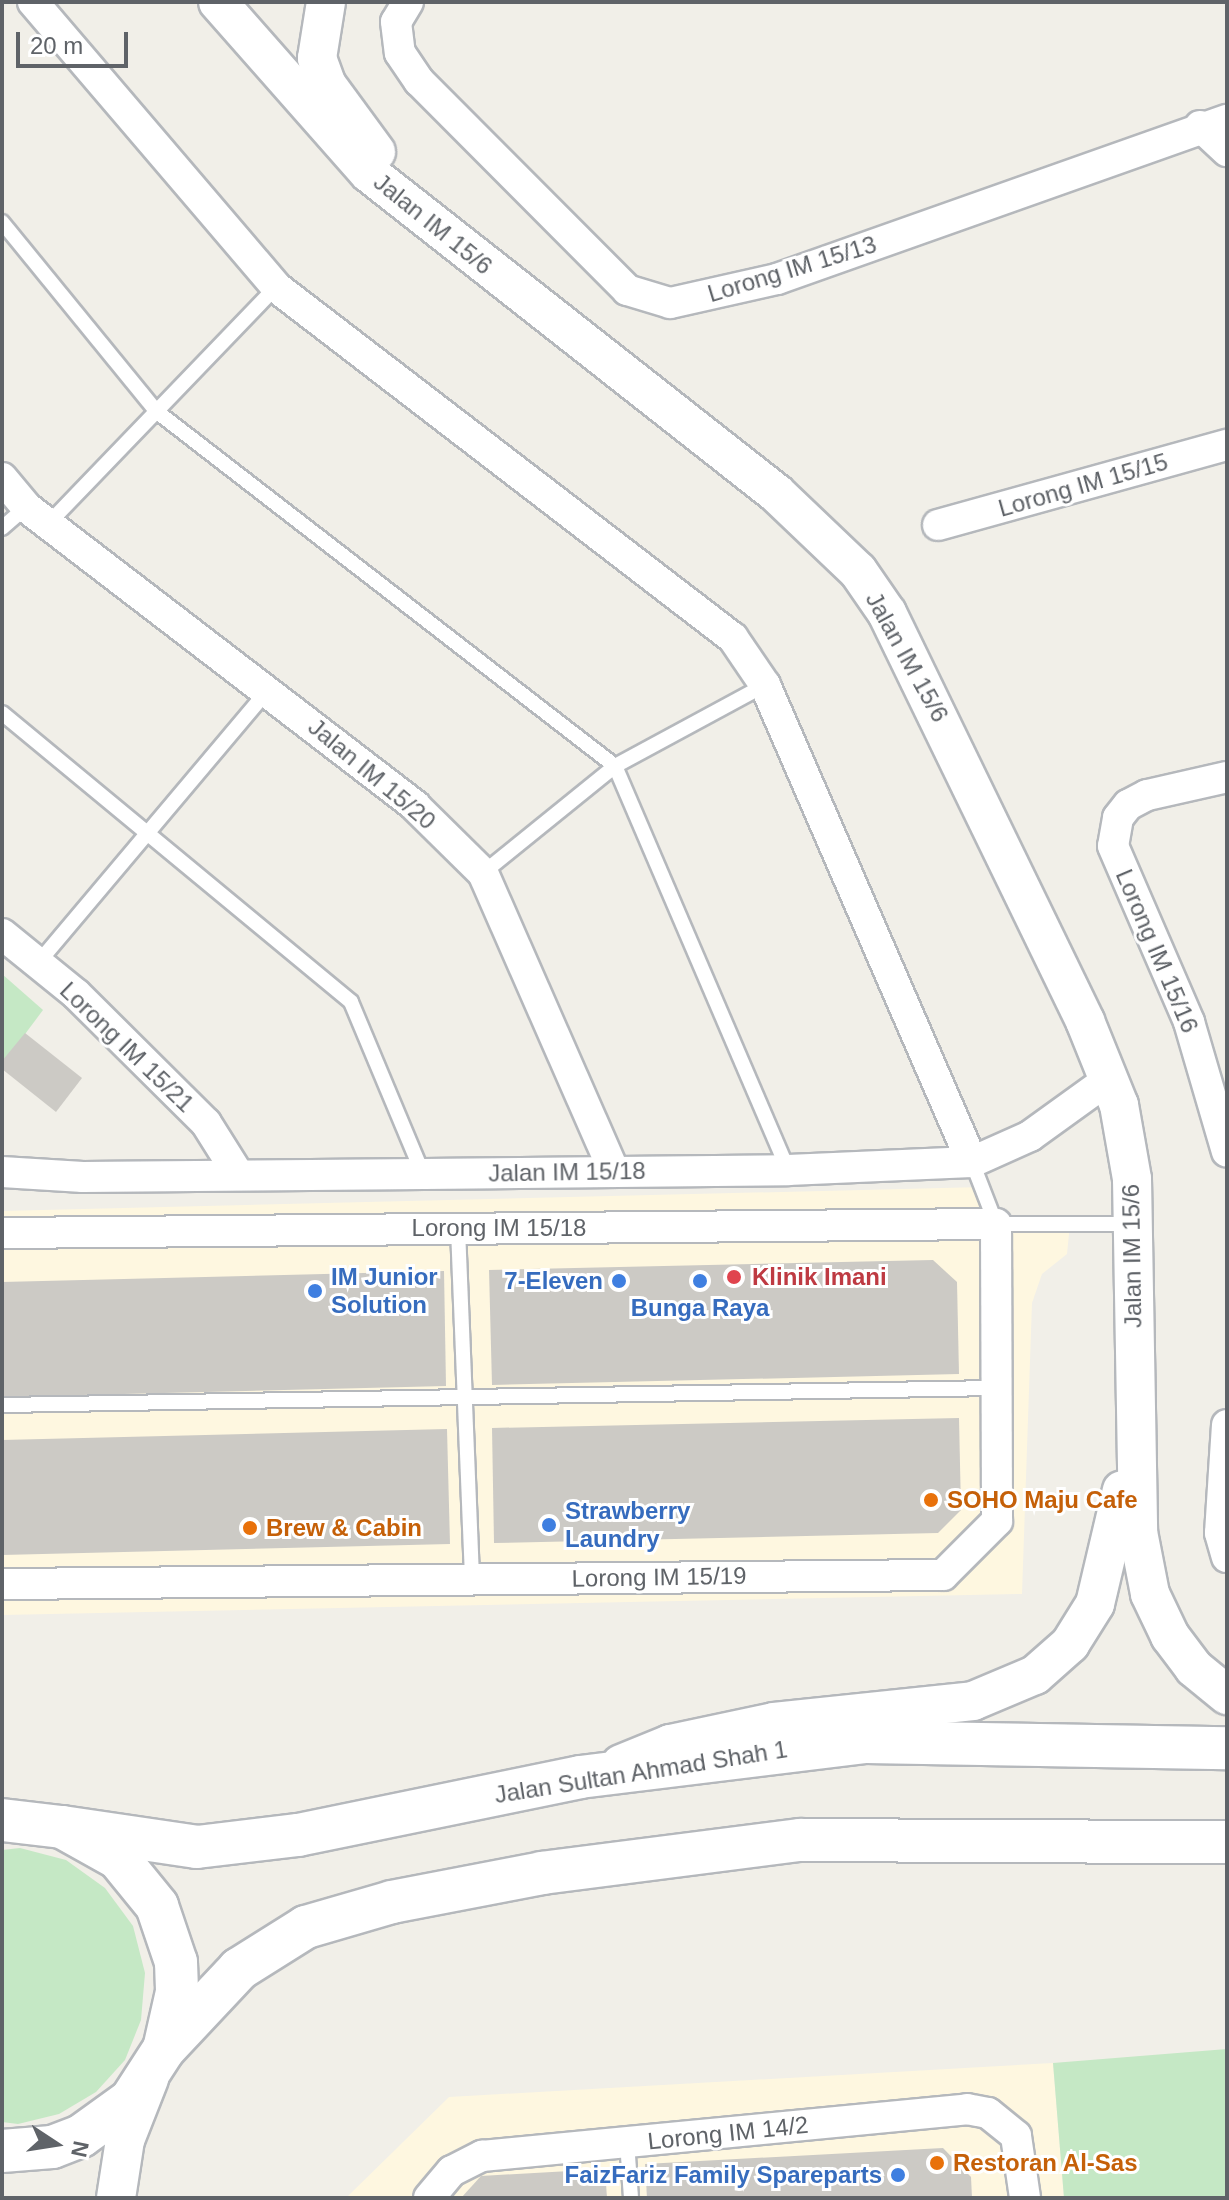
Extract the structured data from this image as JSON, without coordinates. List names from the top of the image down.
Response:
{
  "streets": {
    "main road": ["Jalan Sultan Ahmad Shah 1"],
    "street": [
      "Jalan IM 15/6",
      "Lorong IM 15/13",
      "Lorong IM 15/15",
      "Jalan IM 15/20",
      "Lorong IM 15/16",
      "Lorong IM 15/21",
      "Jalan IM 15/18",
      "Lorong IM 15/18",
      "Lorong IM 15/19",
      "Lorong IM 14/2"
    ]
  },
  "crossings": [
    ["Jalan IM 15/6", "Jalan IM 15/18"],
    ["Jalan IM 15/6", "Jalan Sultan Ahmad Shah 1"],
    ["Jalan IM 15/20", "Jalan IM 15/18"],
    ["Lorong IM 15/21", "Jalan IM 15/18"],
    ["Lorong IM 15/18", "Lorong IM 15/19"]
  ],
  "places": [
    "Klinik Imani",
    "7-Eleven",
    "Bunga Raya",
    "IM Junior Solution",
    "SOHO Maju Cafe",
    "Strawberry Laundry",
    "Brew & Cabin",
    "Restoran Al-Sas",
    "FaizFariz Family Spareparts"
  ],
  "scale_bar": "20 m",
  "north": "right"
}
